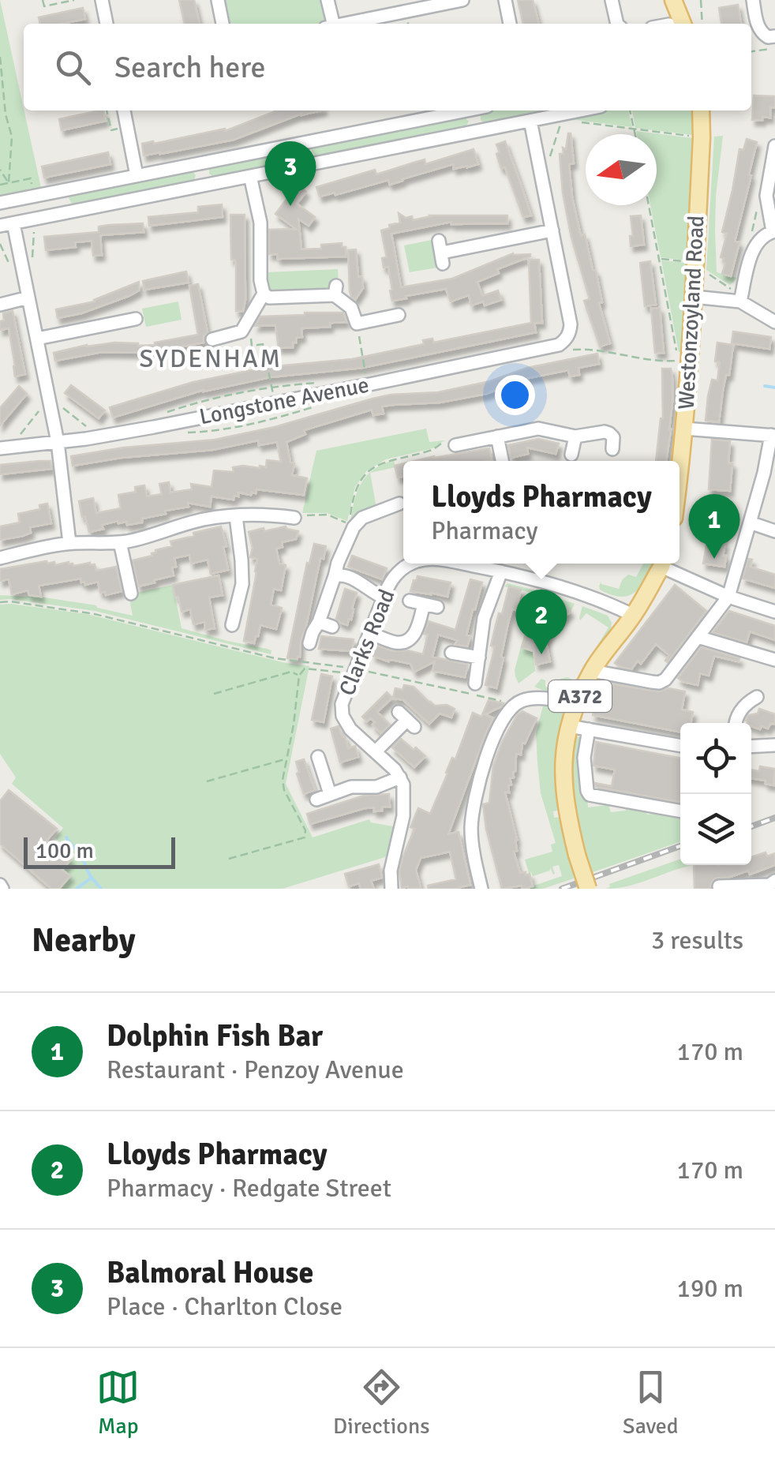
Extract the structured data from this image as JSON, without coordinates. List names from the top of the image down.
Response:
{
  "streets": {
    "main road": ["Westonzoyland Road", "A372"],
    "street": ["Longstone Avenue", "Clarks Road"]
  },
  "crossings": [
    ["Clarks Road", "A372"]
  ],
  "districts": ["SYDENHAM"],
  "scale_bar": "100 m",
  "north": "left",
  "page": {
    "search": "Search here",
    "pins": ["3", "1", "2"],
    "popup": ["Lloyds Pharmacy", "Pharmacy"],
    "scale": "100 m",
    "heading": ["Nearby", "3 results"],
    "list": [
      {
        "mark": "1",
        "name": "Dolphin Fish Bar",
        "note": "Restaurant · Penzoy Avenue",
        "value": "170 m"
      },
      {
        "mark": "2",
        "name": "Lloyds Pharmacy",
        "note": "Pharmacy · Redgate Street",
        "value": "170 m"
      },
      {
        "mark": "3",
        "name": "Balmoral House",
        "note": "Place · Charlton Close",
        "value": "190 m"
      }
    ],
    "nav": ["Map", "Directions", "Saved"]
  }
}
